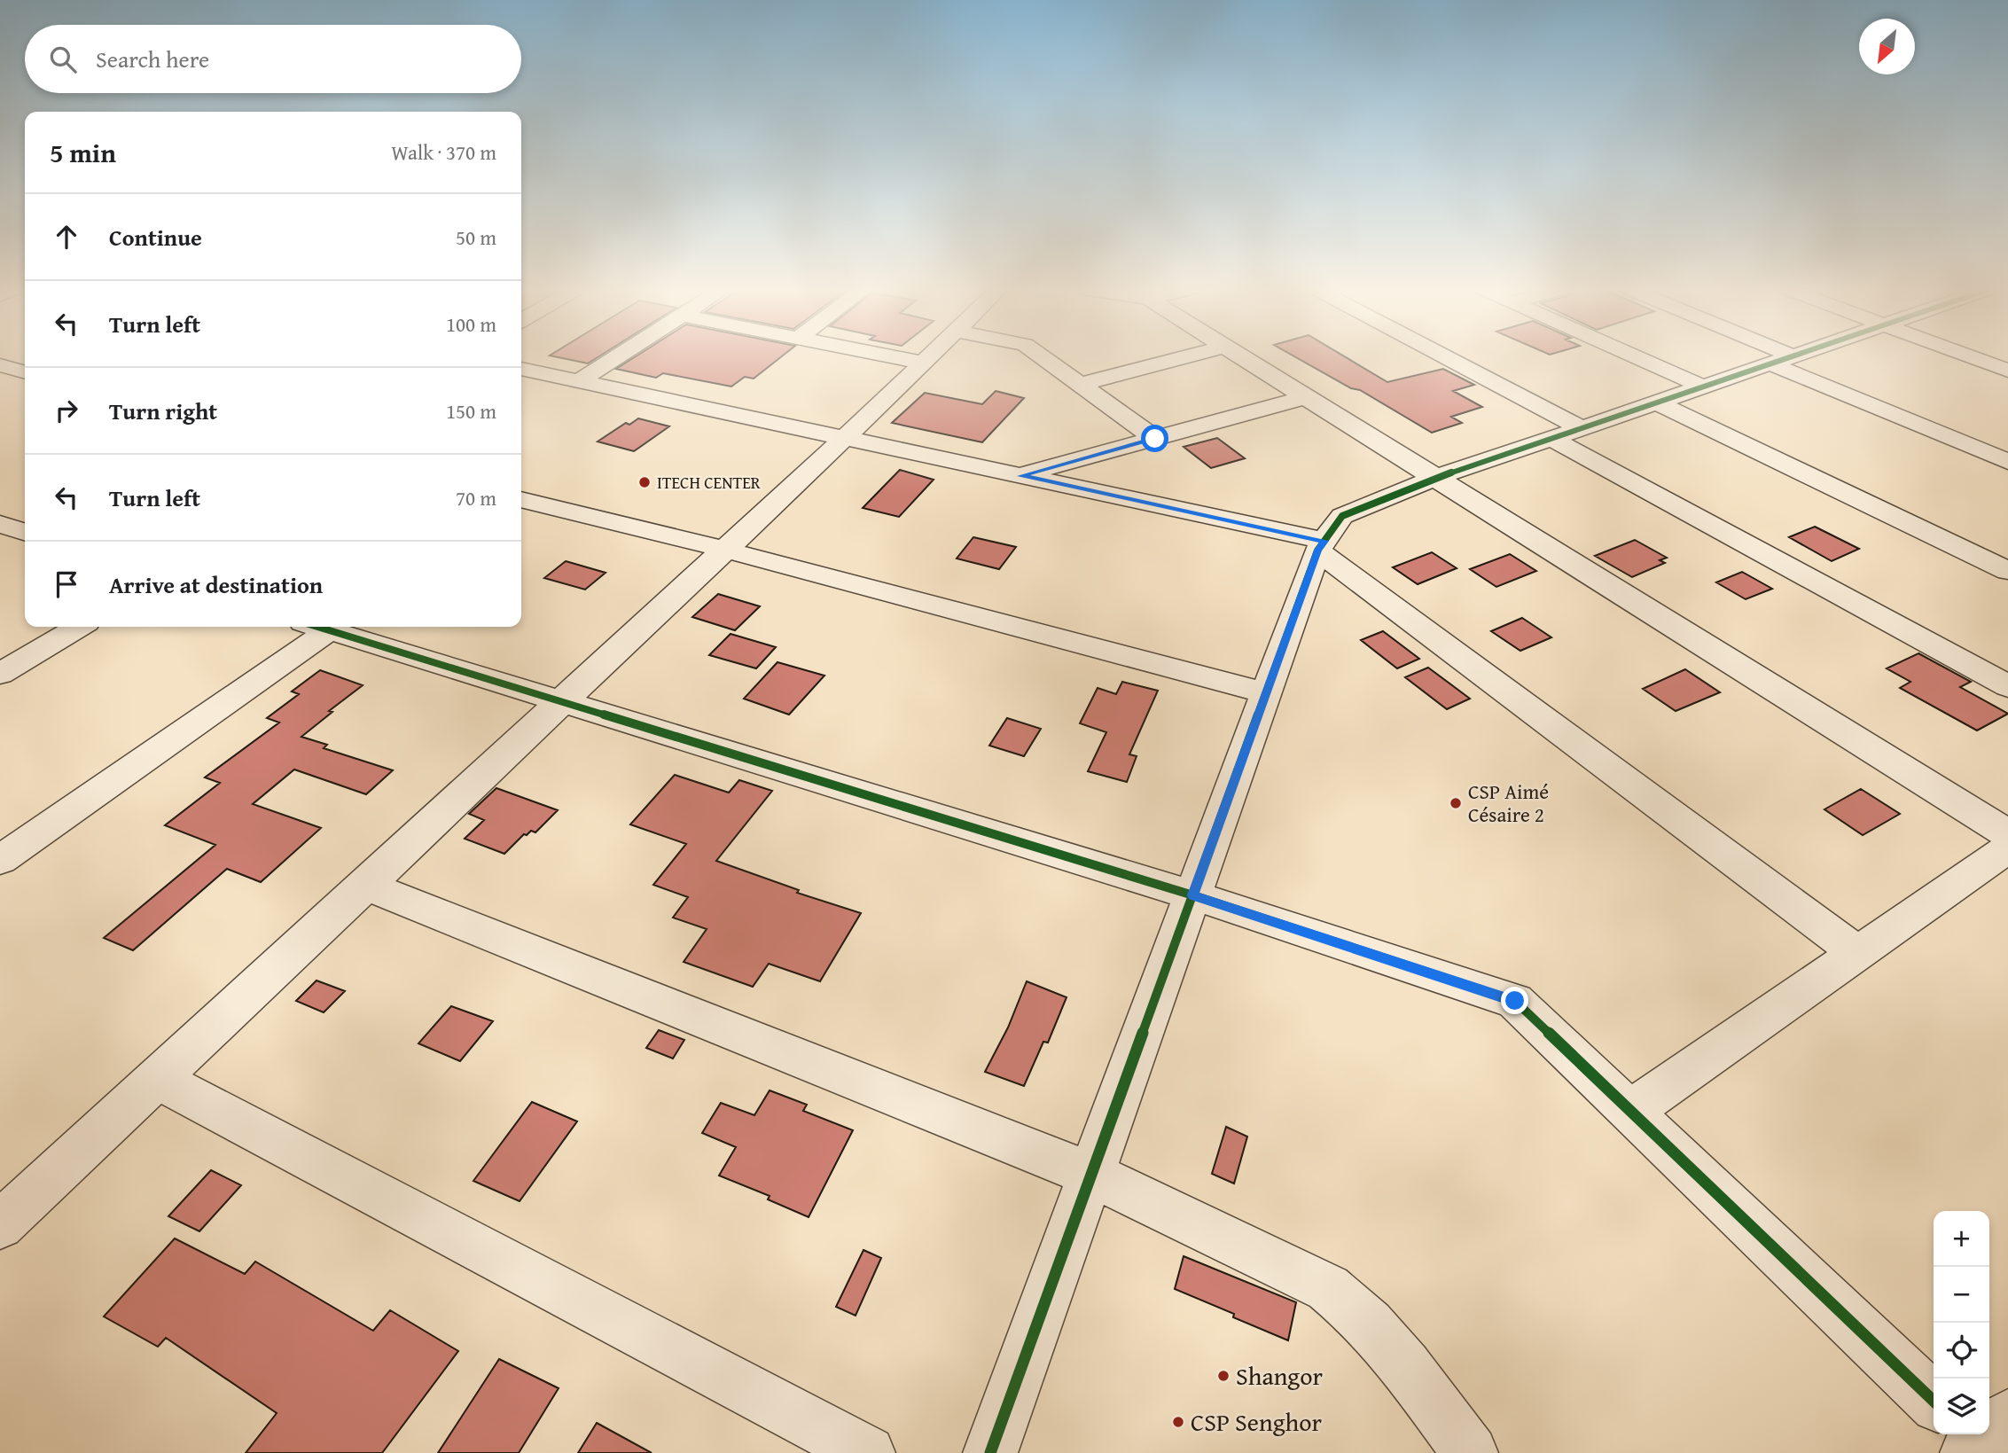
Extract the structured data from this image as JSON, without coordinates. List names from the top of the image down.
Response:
{
  "places": [
    "ITECH CENTER",
    "CSP Aimé Césaire 2",
    "Shangor",
    "CSP Senghor"
  ],
  "north": "bottom left",
  "page": {
    "search": "Search here",
    "heading": ["5 min", "Walk · 370 m"],
    "list": [
      ["Continue", "50 m"],
      ["Turn left", "100 m"],
      ["Turn right", "150 m"],
      ["Turn left", "70 m"],
      "Arrive at destination"
    ],
    "map_buttons": ["+", "−"]
  }
}
